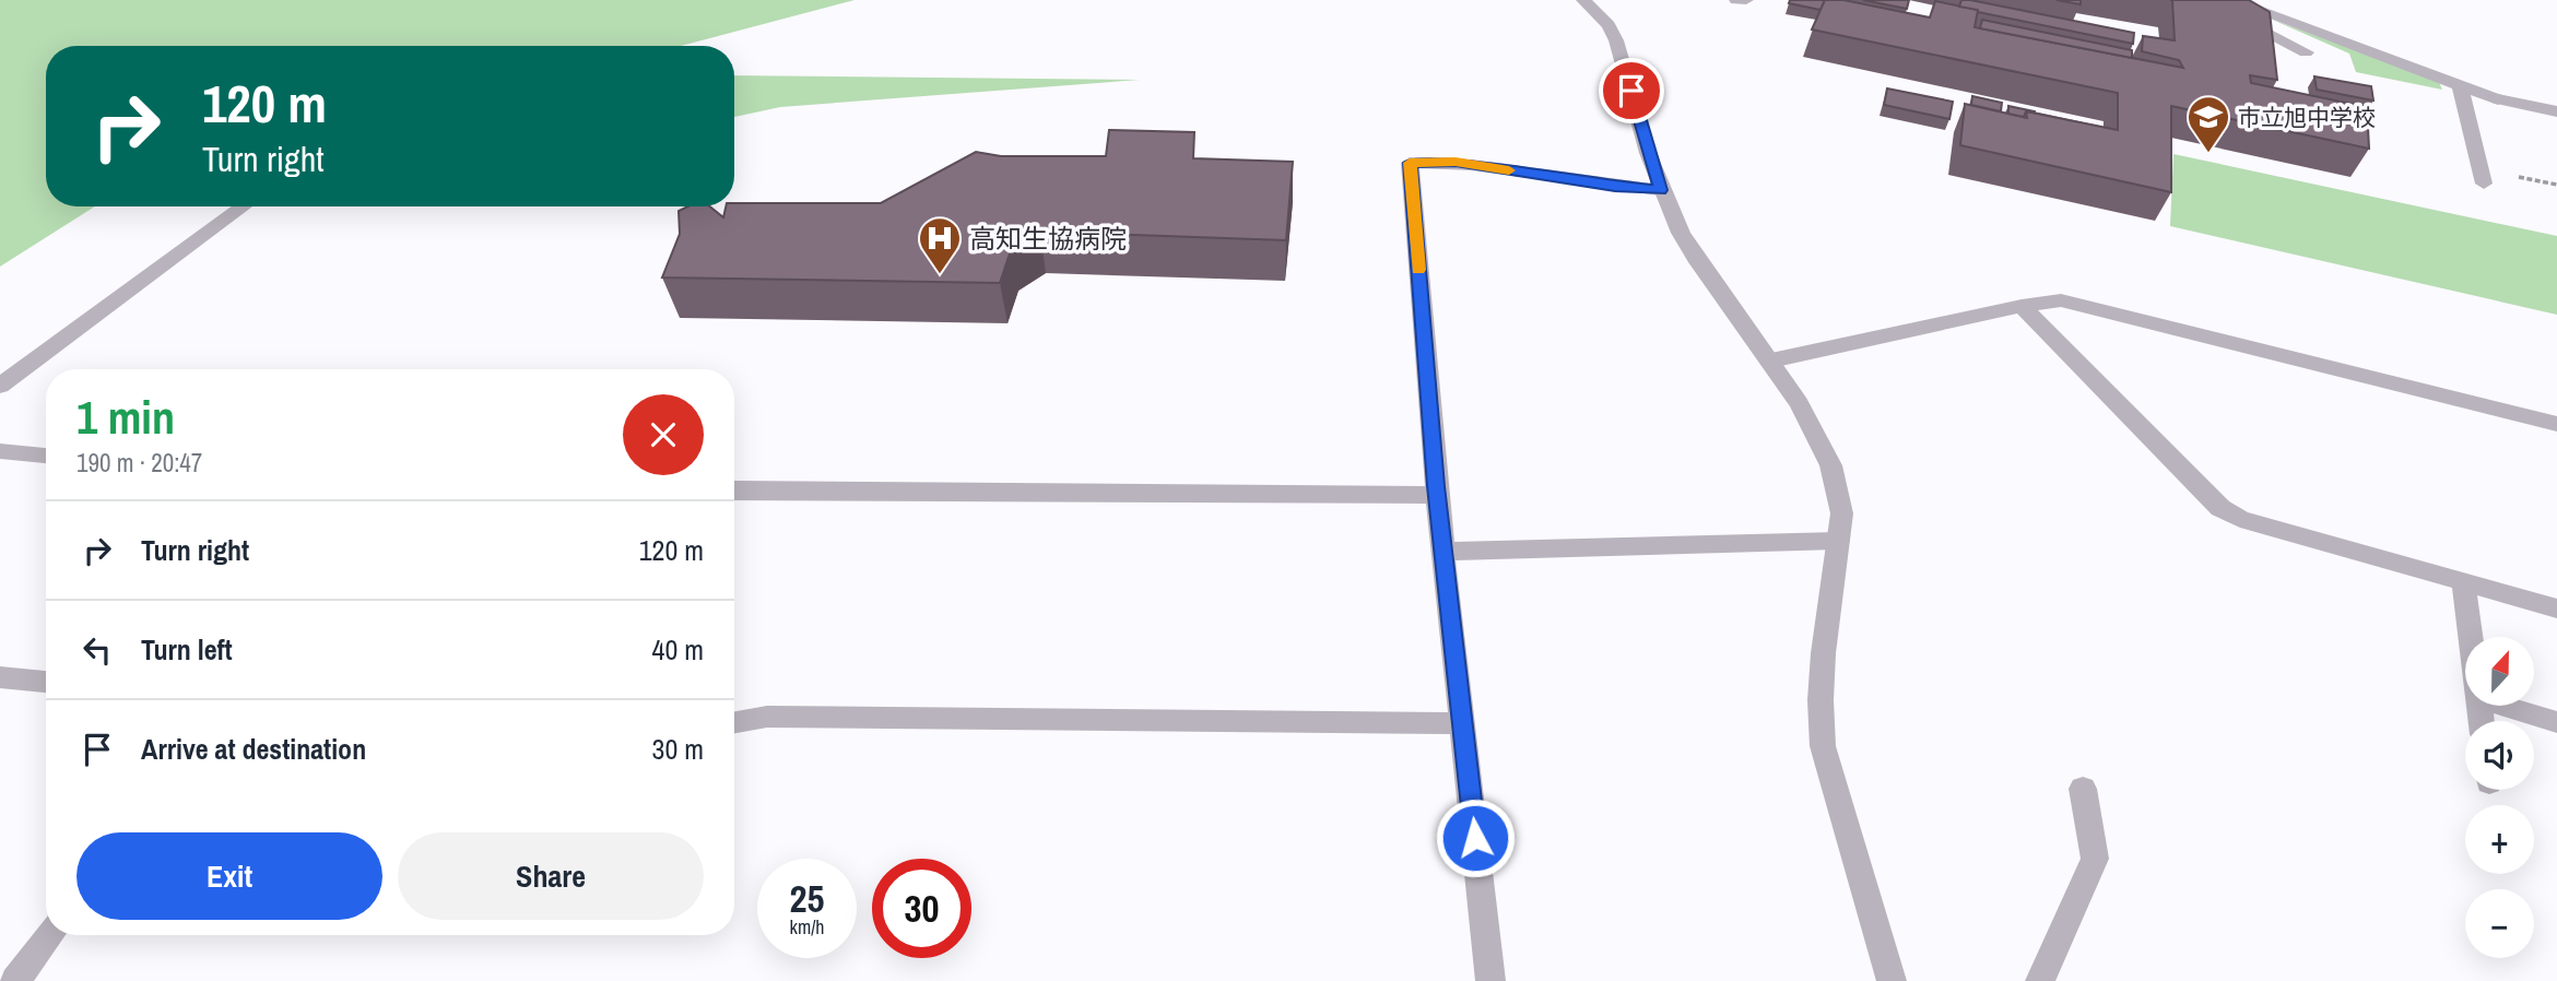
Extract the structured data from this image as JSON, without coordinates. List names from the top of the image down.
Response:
{
  "places": {
    "school or university": ["市立旭中学校"],
    "hospital": ["高知生協病院"]
  },
  "north": "top",
  "page": {
    "turn": ["120 m", "Turn right"],
    "heading": ["1 min", "190 m · 20:47"],
    "list": [
      {
        "name": "Turn right",
        "value": "120 m"
      },
      {
        "name": "Turn left",
        "value": "40 m"
      },
      {
        "name": "Arrive at destination",
        "value": "30 m"
      }
    ],
    "map_buttons": ["+", "−"],
    "buttons": ["Exit", "Share"],
    "speed": "25 km/h",
    "limit": "30"
  }
}
